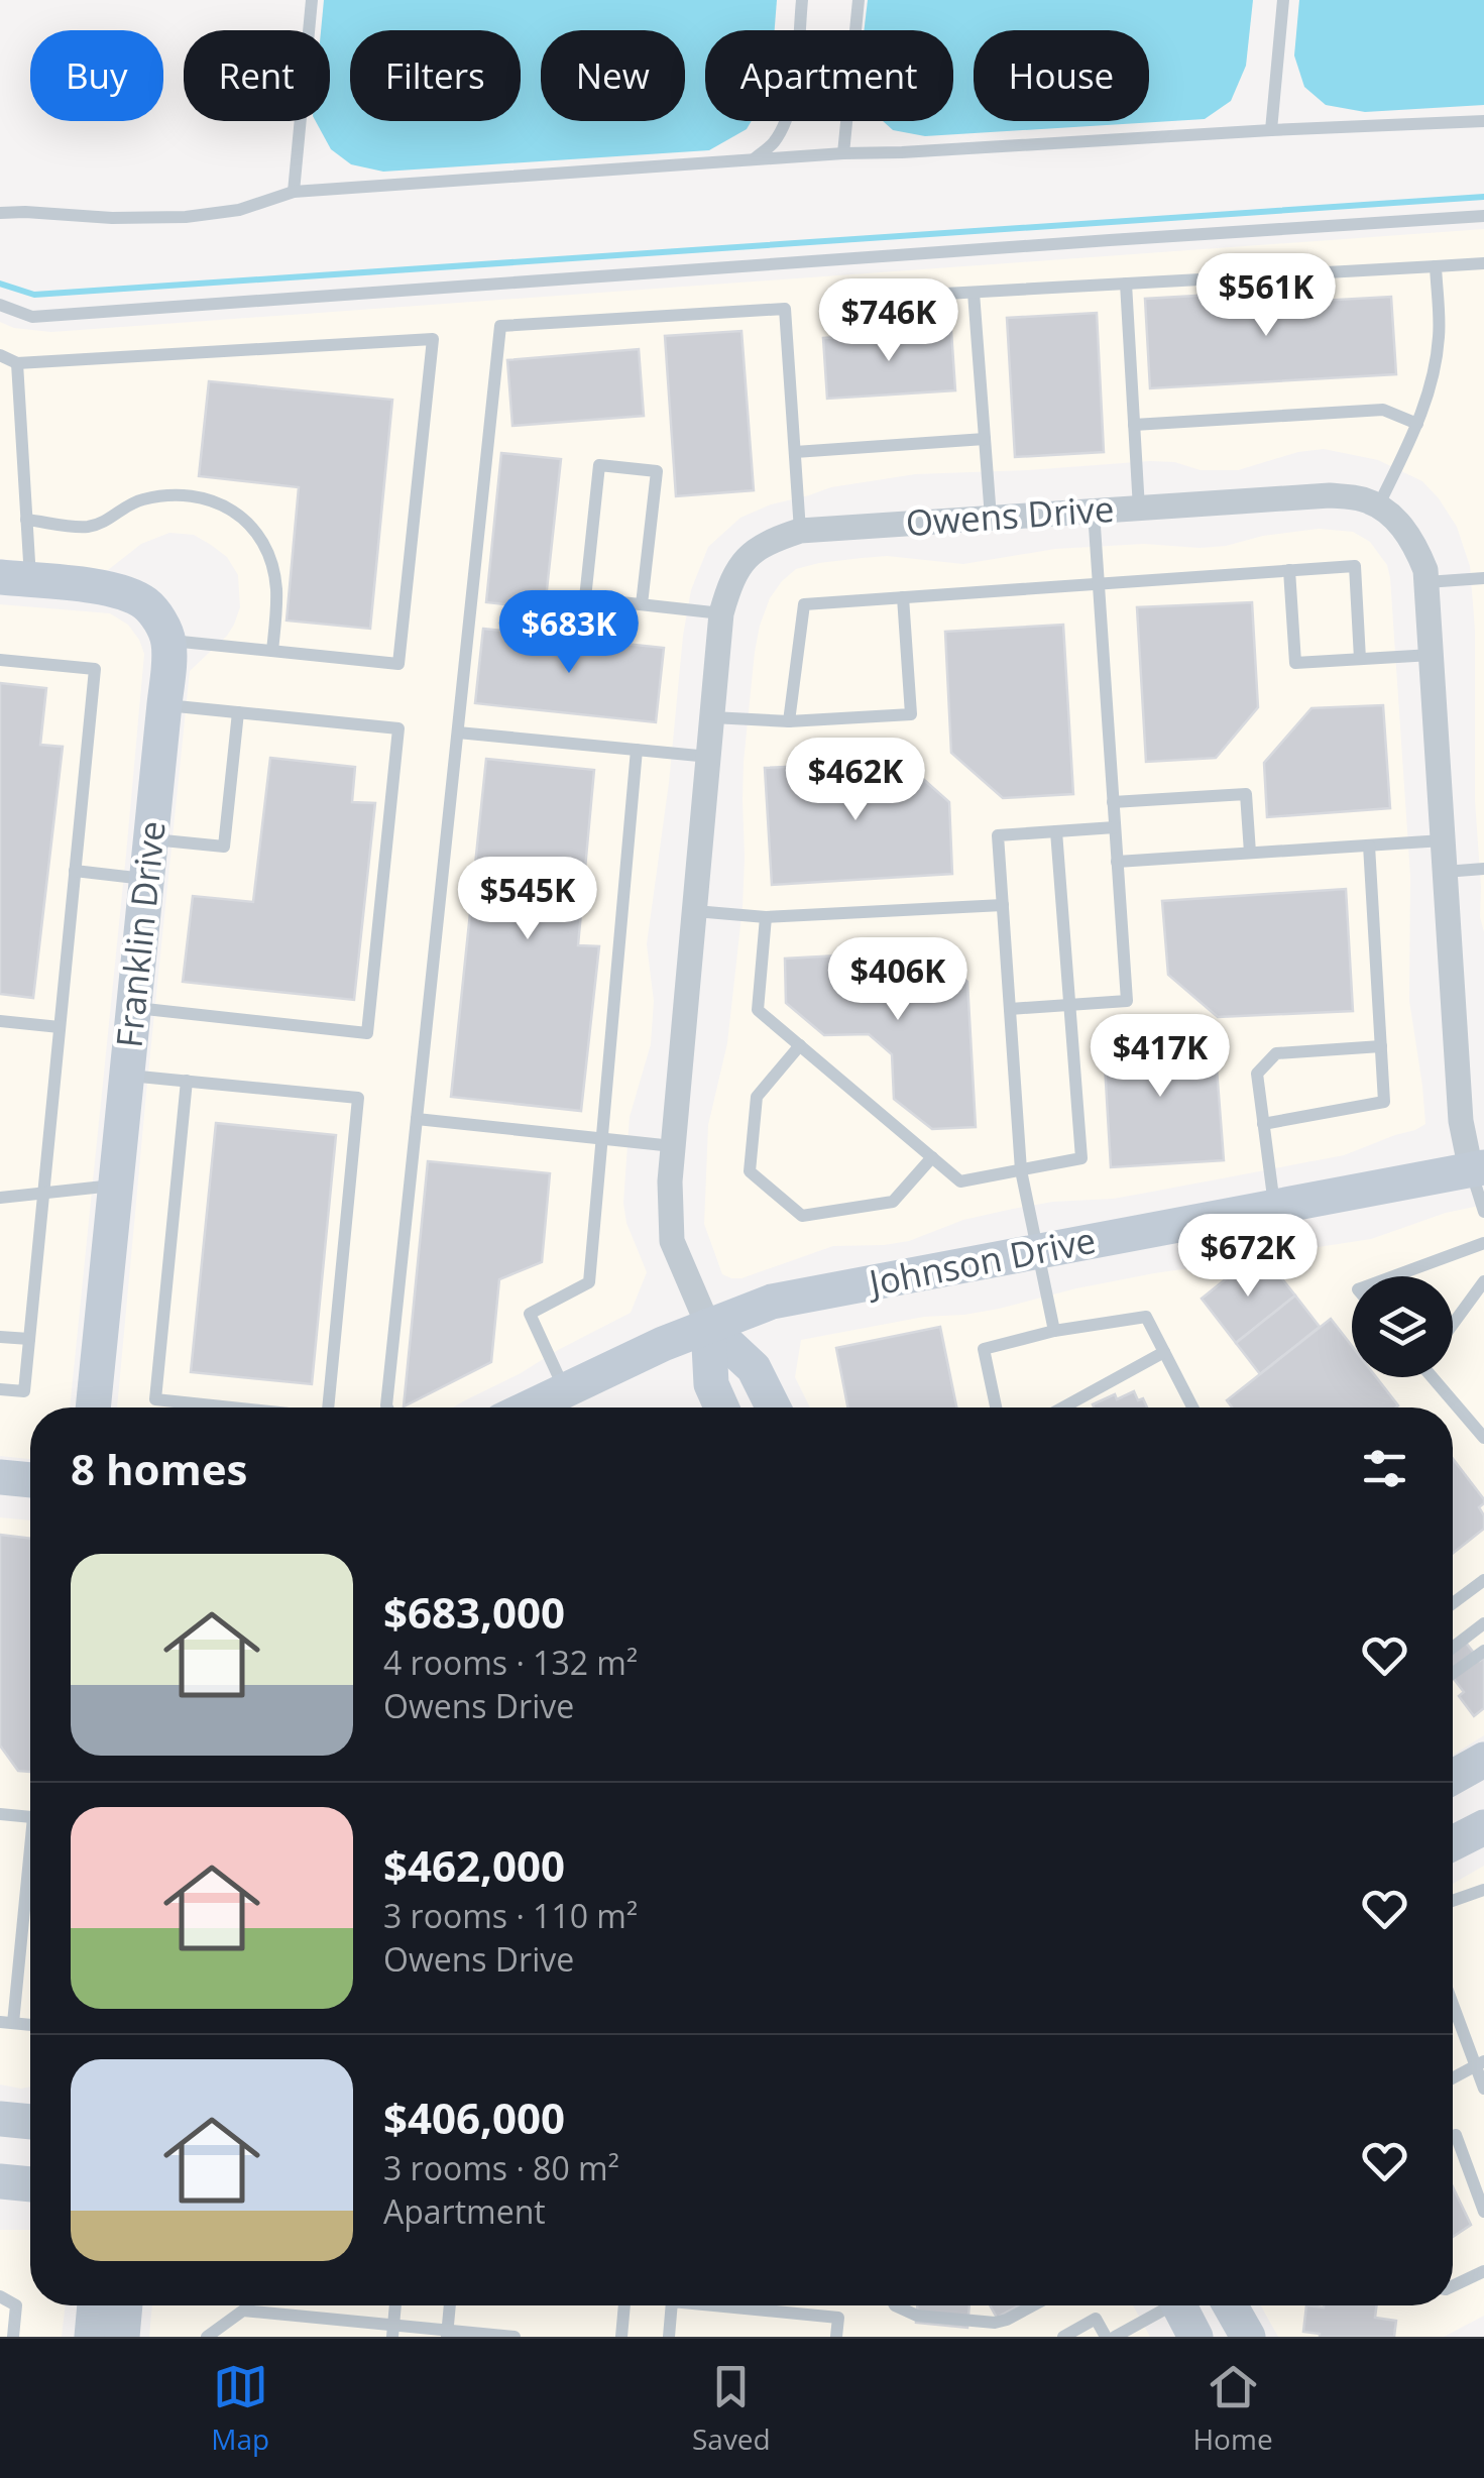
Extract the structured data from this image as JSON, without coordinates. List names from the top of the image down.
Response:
{
  "streets": {
    "street": ["Owens Drive", "Franklin Drive", "Johnson Drive"]
  },
  "crossings": [
    ["Owens Drive", "Johnson Drive"]
  ],
  "page": {
    "chip": [
      "Buy",
      "Rent",
      "Filters",
      "New",
      "Apartment",
      "House"
    ],
    "price": [
      "$561K",
      "$746K",
      "$683K",
      "$462K",
      "$545K",
      "$406K",
      "$417K",
      "$672K"
    ],
    "heading": "8 homes",
    "list": [
      {
        "name": "$683,000",
        "note": "4 rooms · 132 m² · Owens Drive"
      },
      {
        "name": "$462,000",
        "note": "3 rooms · 110 m² · Owens Drive"
      },
      {
        "name": "$406,000",
        "note": "3 rooms · 80 m² · Apartment"
      }
    ],
    "tabs": ["Map", "Saved", "Home"]
  }
}
